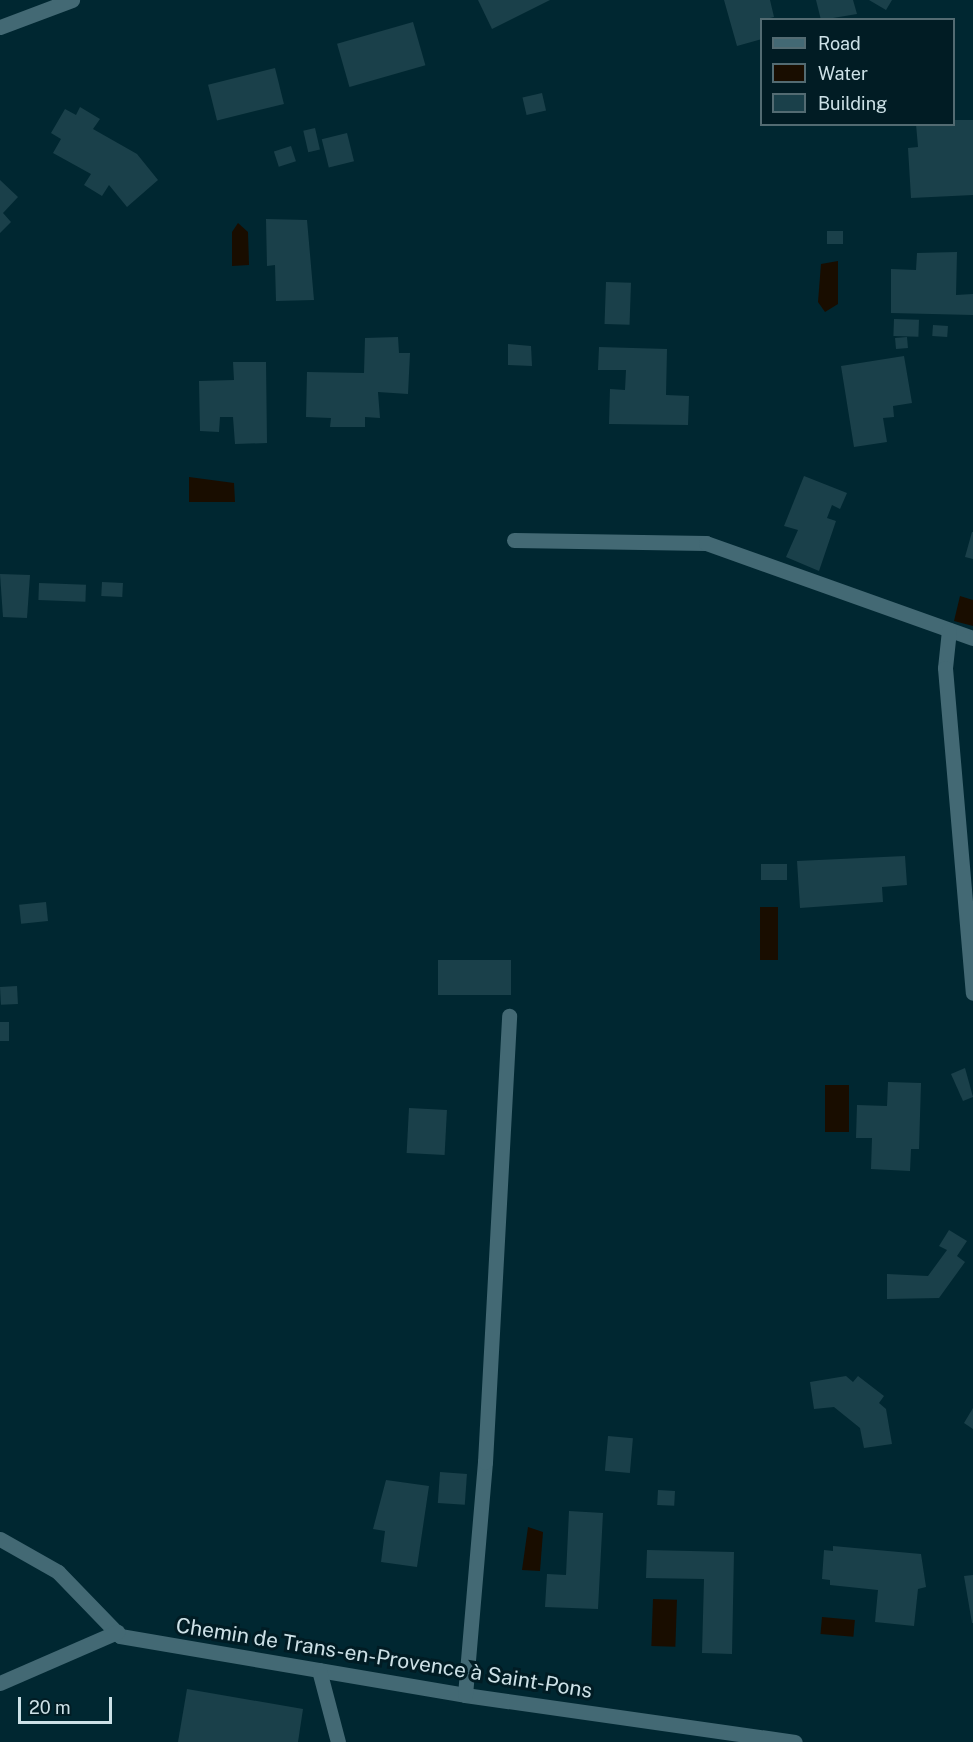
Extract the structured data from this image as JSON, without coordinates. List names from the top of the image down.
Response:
{
  "streets": {
    "street": ["Chemin de Trans-en-Provence à Saint-Pons"]
  },
  "legend": ["Road", "Water", "Building"],
  "scale_bar": "20 m"
}
